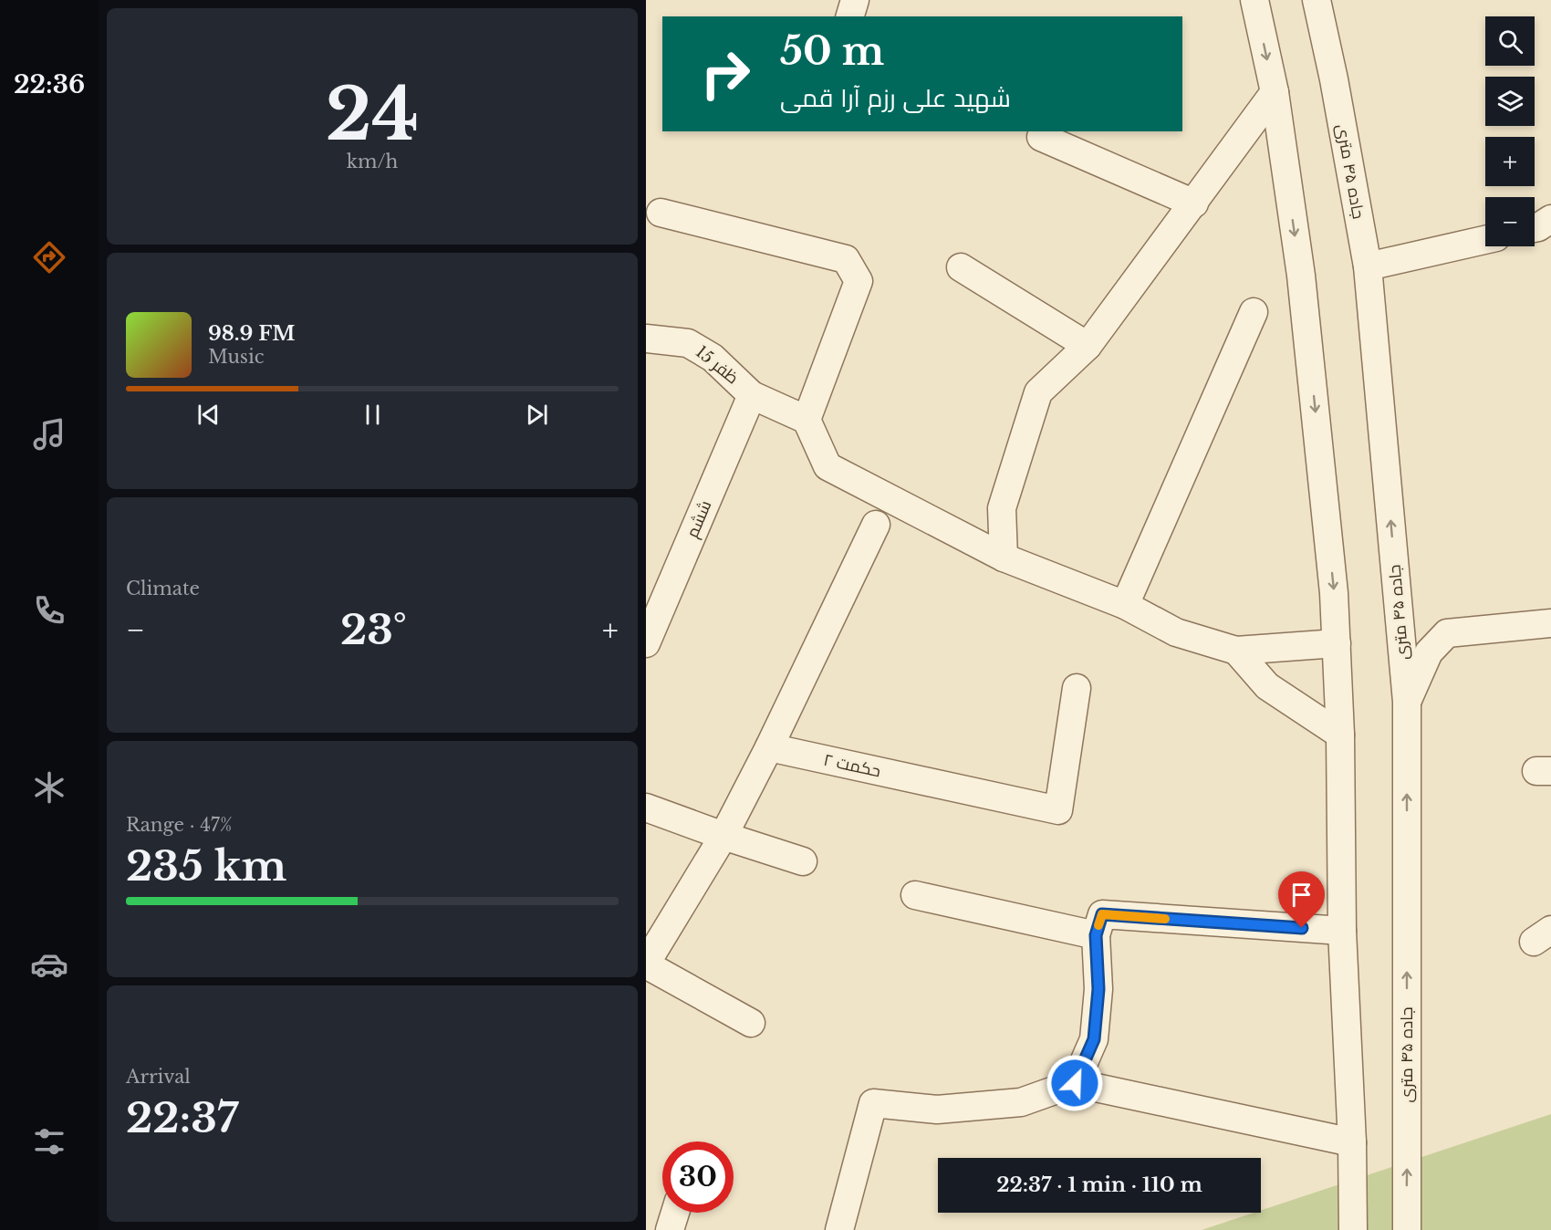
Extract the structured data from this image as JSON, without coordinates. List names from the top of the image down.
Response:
{
  "streets": {
    "street": [
      "جاده ۴۵ متری",
      "ظفر 15",
      "ششم",
      "حکمت ۲"
    ]
  },
  "crossings": [
    ["ظفر 15", "ششم"]
  ],
  "page": {
    "tabs": "22:36",
    "tile": [
      ["24", "km/h"],
      "Climate",
      ["Range · 47%", "235 km"],
      ["Arrival", "22:37"]
    ],
    "map_buttons": ["+", "−"],
    "turn": ["50 m", "شهید علی رزم آرا قمی"],
    "song": ["98.9 FM", "Music"],
    "heat": ["−", "23°", "+"],
    "limit": "30",
    "trip": "22:37 · 1 min · 110 m"
  }
}
